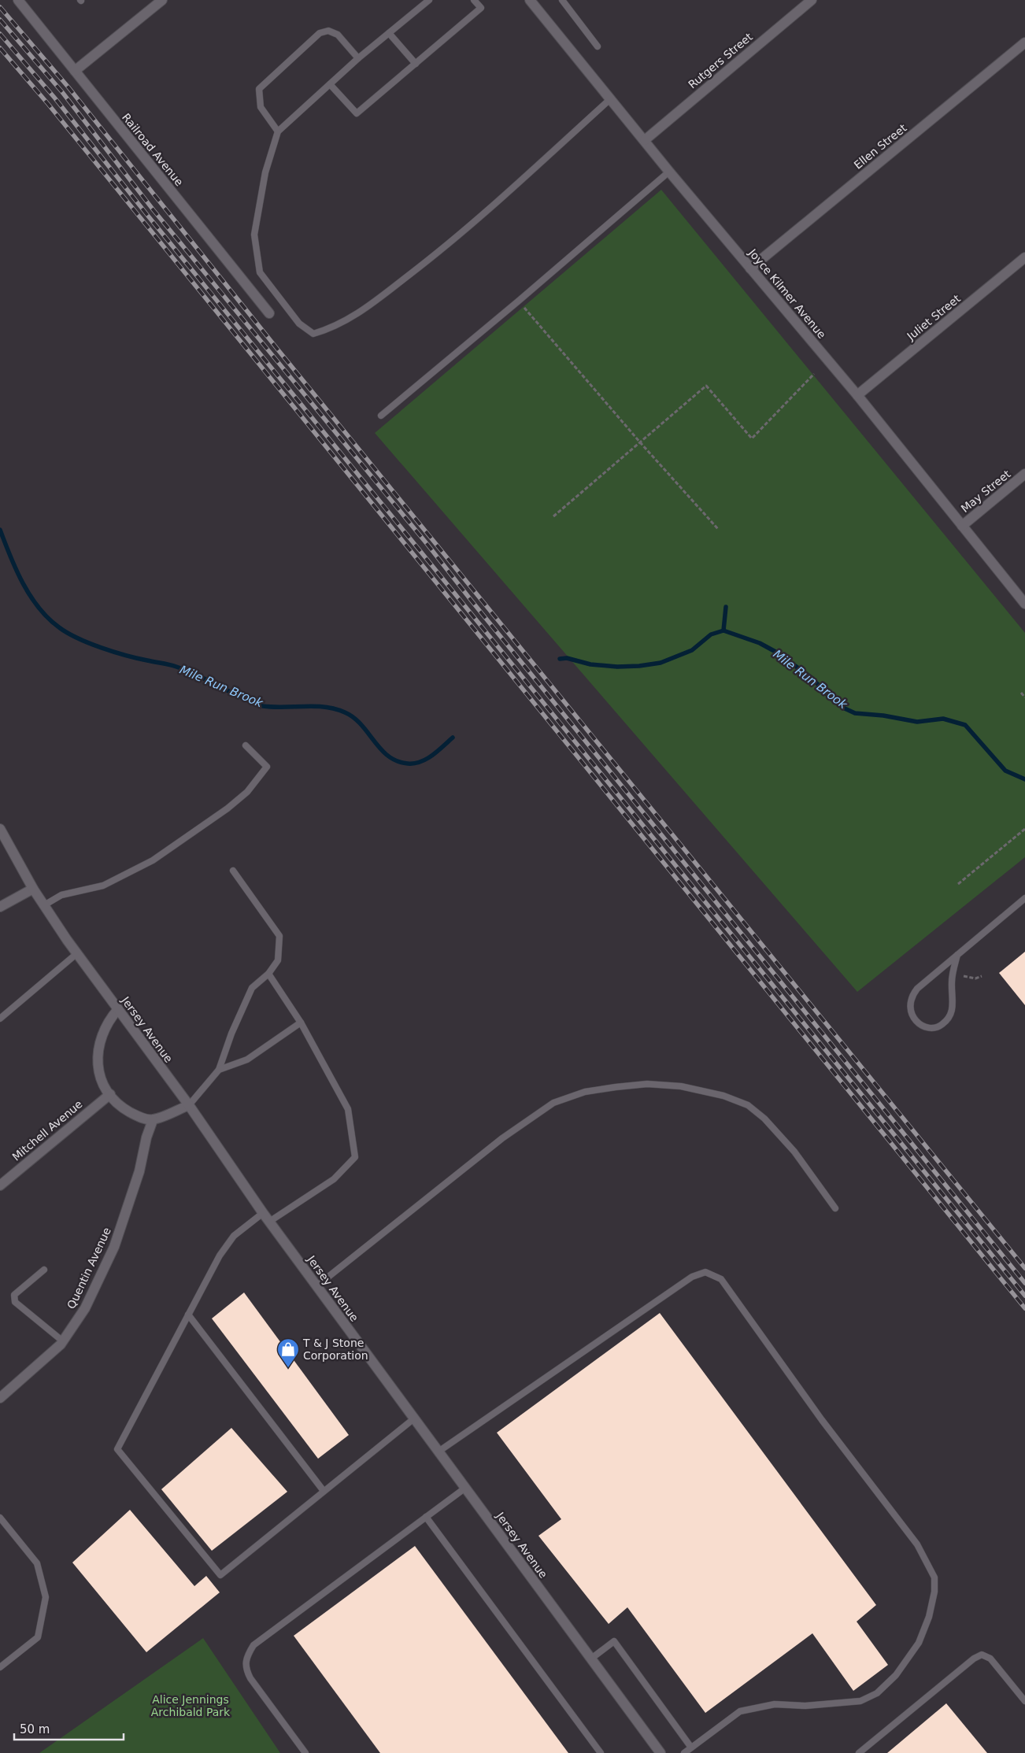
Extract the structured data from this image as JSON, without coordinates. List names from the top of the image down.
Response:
{
  "streets": {
    "street": [
      "Rutgers Street",
      "Ellen Street",
      "Railroad Avenue",
      "Joyce Kilmer Avenue",
      "Juliet Street",
      "May Street",
      "Jersey Avenue",
      "Mitchell Avenue",
      "Quentin Avenue"
    ]
  },
  "crossings": [
    ["Rutgers Street", "Joyce Kilmer Avenue"],
    ["Ellen Street", "Joyce Kilmer Avenue"],
    ["Joyce Kilmer Avenue", "Juliet Street"],
    ["Joyce Kilmer Avenue", "May Street"]
  ],
  "water": ["Mile Run Brook"],
  "parks": ["Alice Jennings Archibald Park"],
  "places": {
    "shop": ["T & J Stone Corporation"]
  },
  "scale_bar": "50 m"
}
